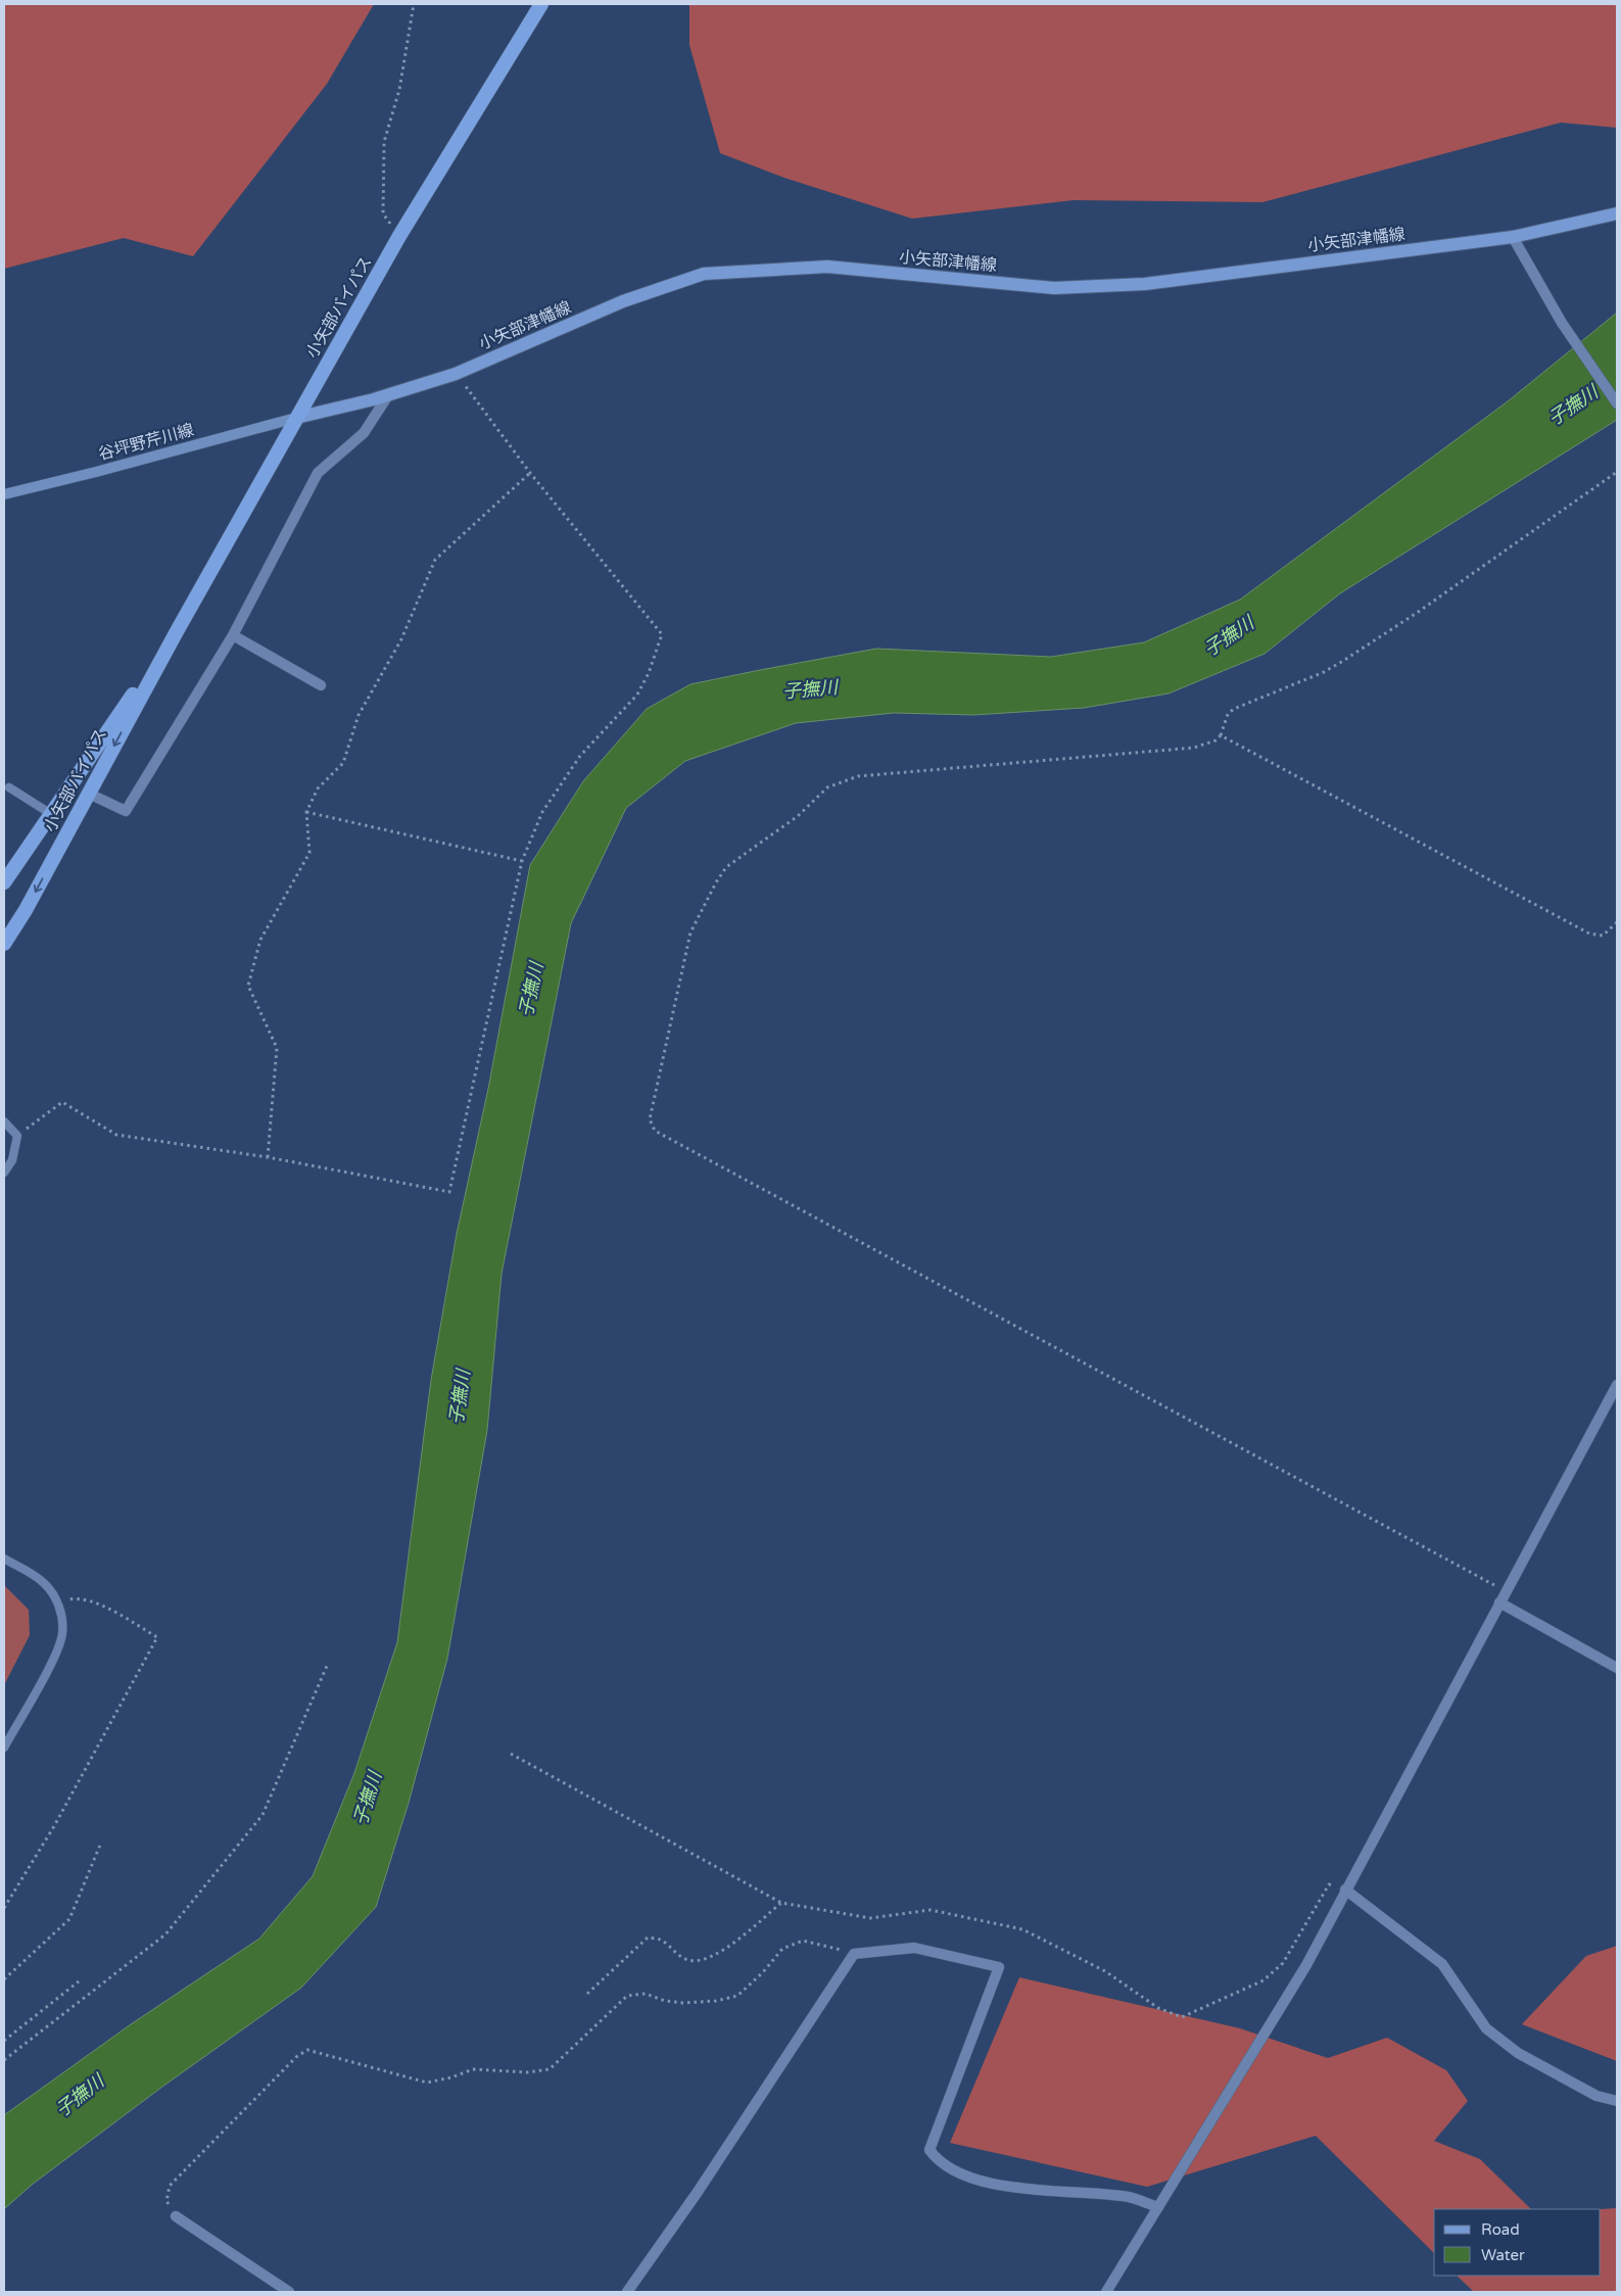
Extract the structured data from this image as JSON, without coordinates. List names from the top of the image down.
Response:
{
  "streets": {
    "highway": ["小矢部バイパス"],
    "main road": ["小矢部津幡線", "谷坪野芹川線"]
  },
  "crossings": [
    ["小矢部津幡線", "小矢部バイパス"],
    ["小矢部津幡線", "谷坪野芹川線"],
    ["小矢部バイパス", "谷坪野芹川線"]
  ],
  "water": ["子撫川"],
  "legend": ["Road", "Water"]
}
